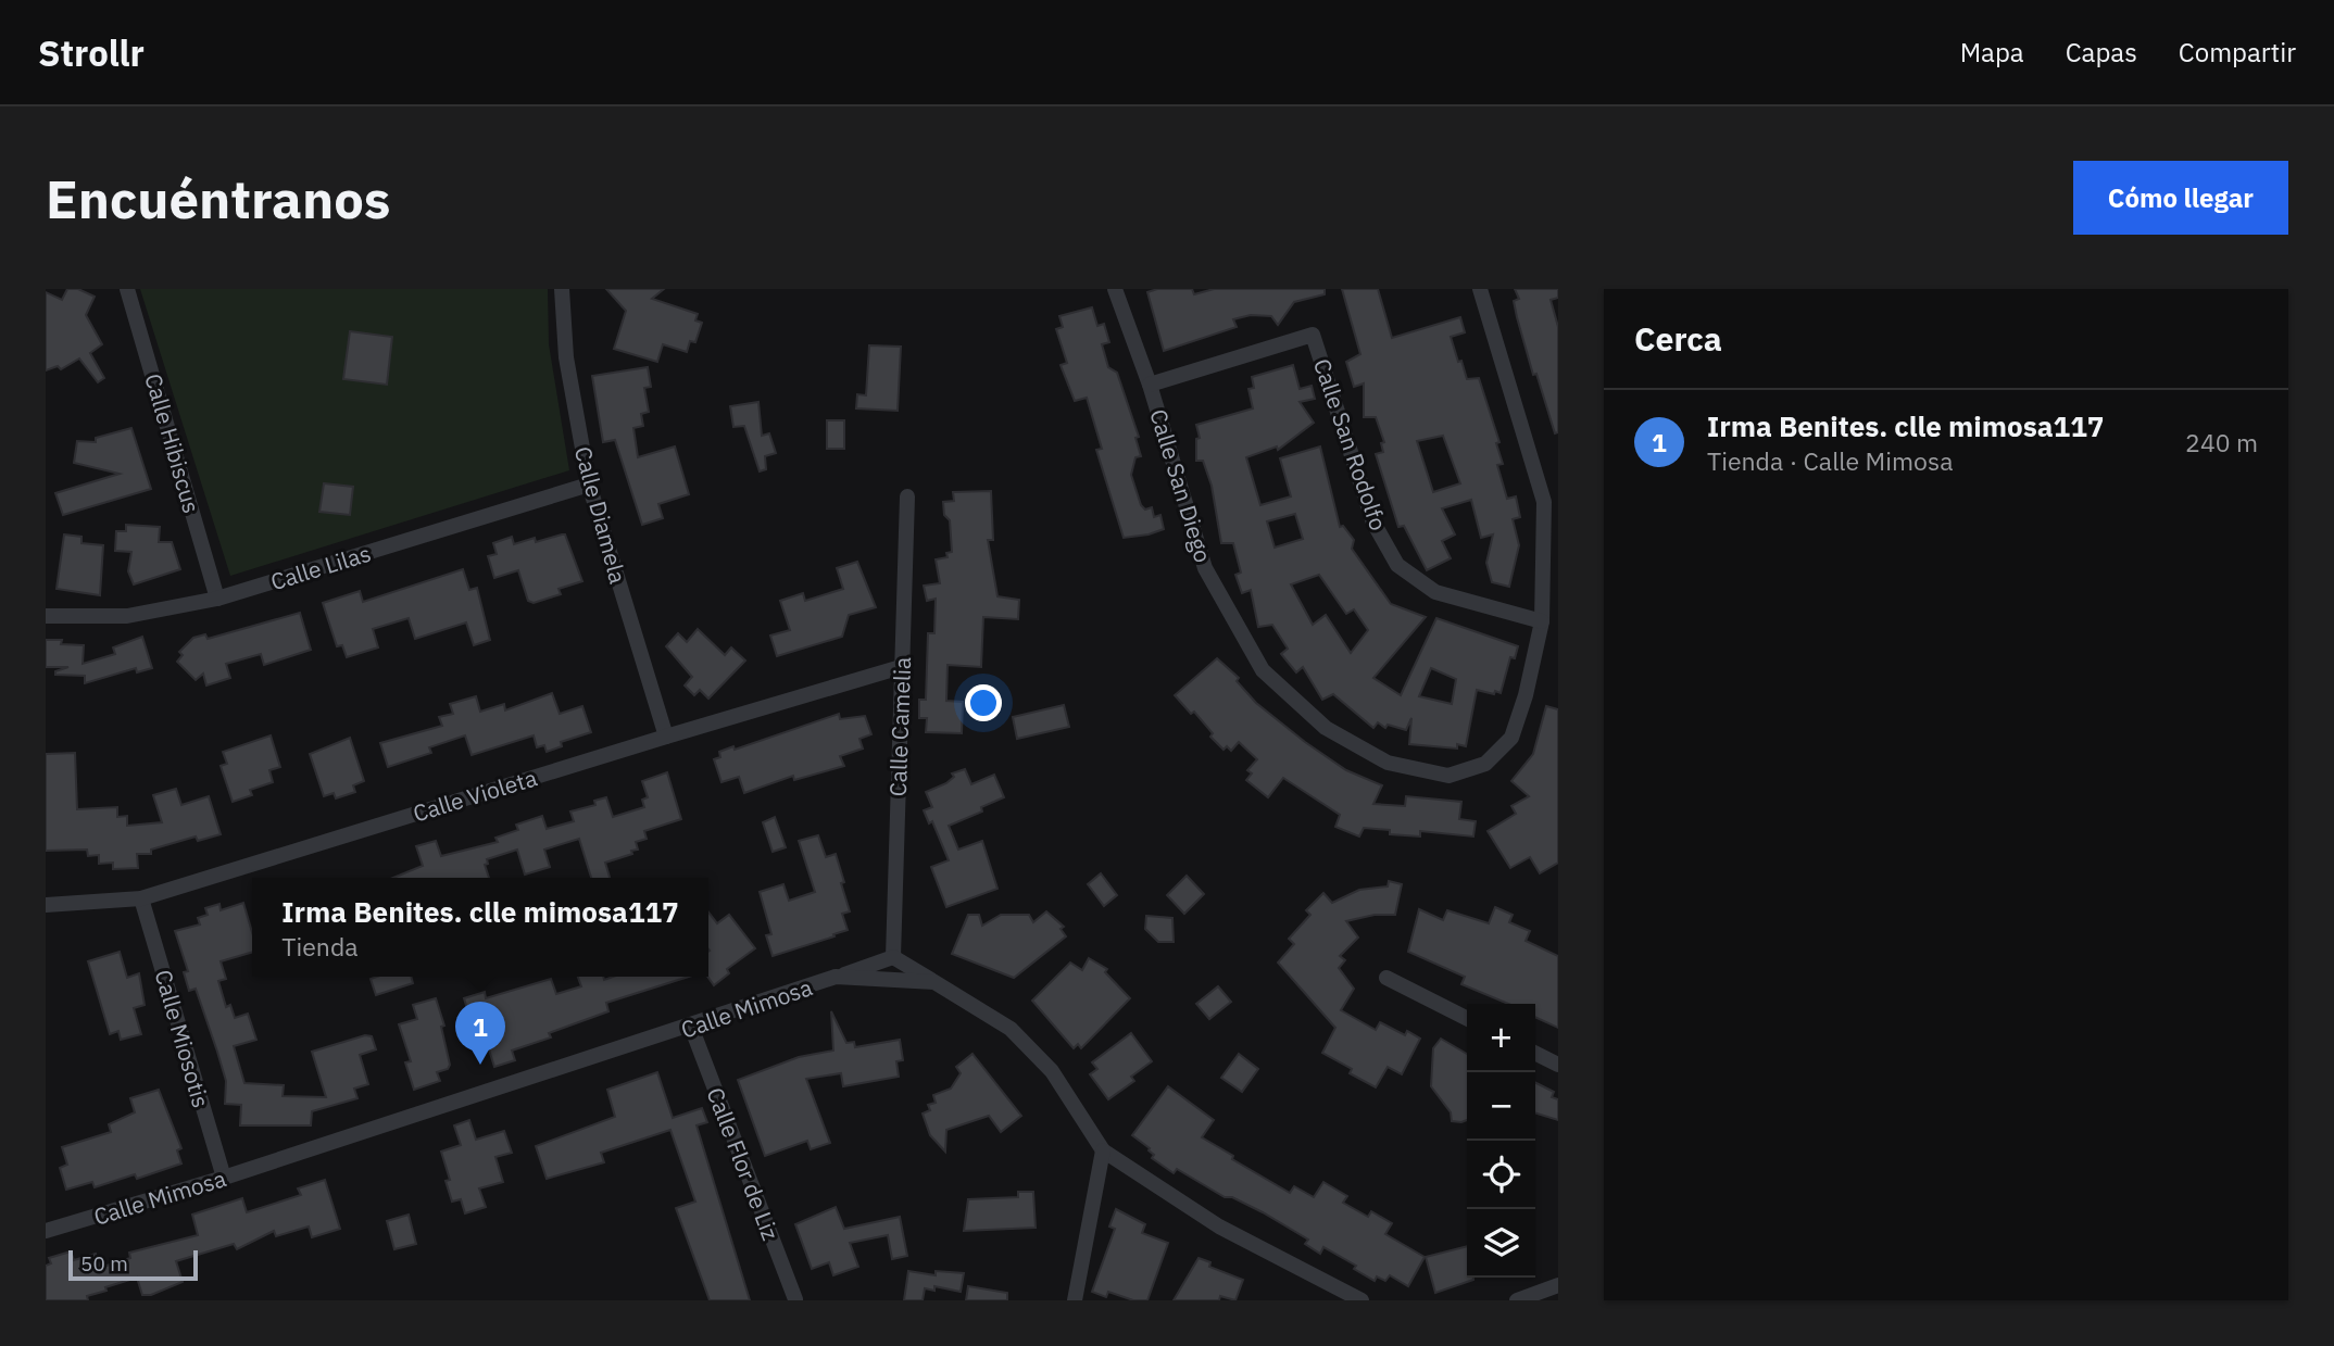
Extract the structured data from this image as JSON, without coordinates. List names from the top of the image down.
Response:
{
  "streets": {
    "street": [
      "Calle Hibiscus",
      "Calle San Rodolfo",
      "Calle San Diego",
      "Calle Diamela",
      "Calle Lilas",
      "Calle Camelia",
      "Calle Violeta",
      "Calle Mimosa",
      "Calle Miosotis",
      "Calle Flor de Liz"
    ]
  },
  "crossings": [
    ["Calle Hibiscus", "Calle Lilas"],
    ["Calle San Rodolfo", "Calle San Diego"],
    ["Calle Diamela", "Calle Lilas"],
    ["Calle Diamela", "Calle Violeta"],
    ["Calle Camelia", "Calle Violeta"],
    ["Calle Violeta", "Calle Miosotis"],
    ["Calle Mimosa", "Calle Miosotis"],
    ["Calle Mimosa", "Calle Flor de Liz"]
  ],
  "scale_bar": "50 m",
  "page": {
    "header": "Strollr",
    "nav": ["Mapa", "Capas", "Compartir"],
    "buttons": "Cómo llegar",
    "title": "Encuéntranos",
    "heading": "Cerca",
    "list": [
      {
        "mark": "1",
        "name": "Irma Benites. clle mimosa117",
        "note": "Tienda · Calle Mimosa",
        "value": "240 m"
      }
    ],
    "popup": ["Irma Benites. clle mimosa117", "Tienda"],
    "pins": "1",
    "map_buttons": ["+", "−"],
    "scale": "50 m"
  }
}
